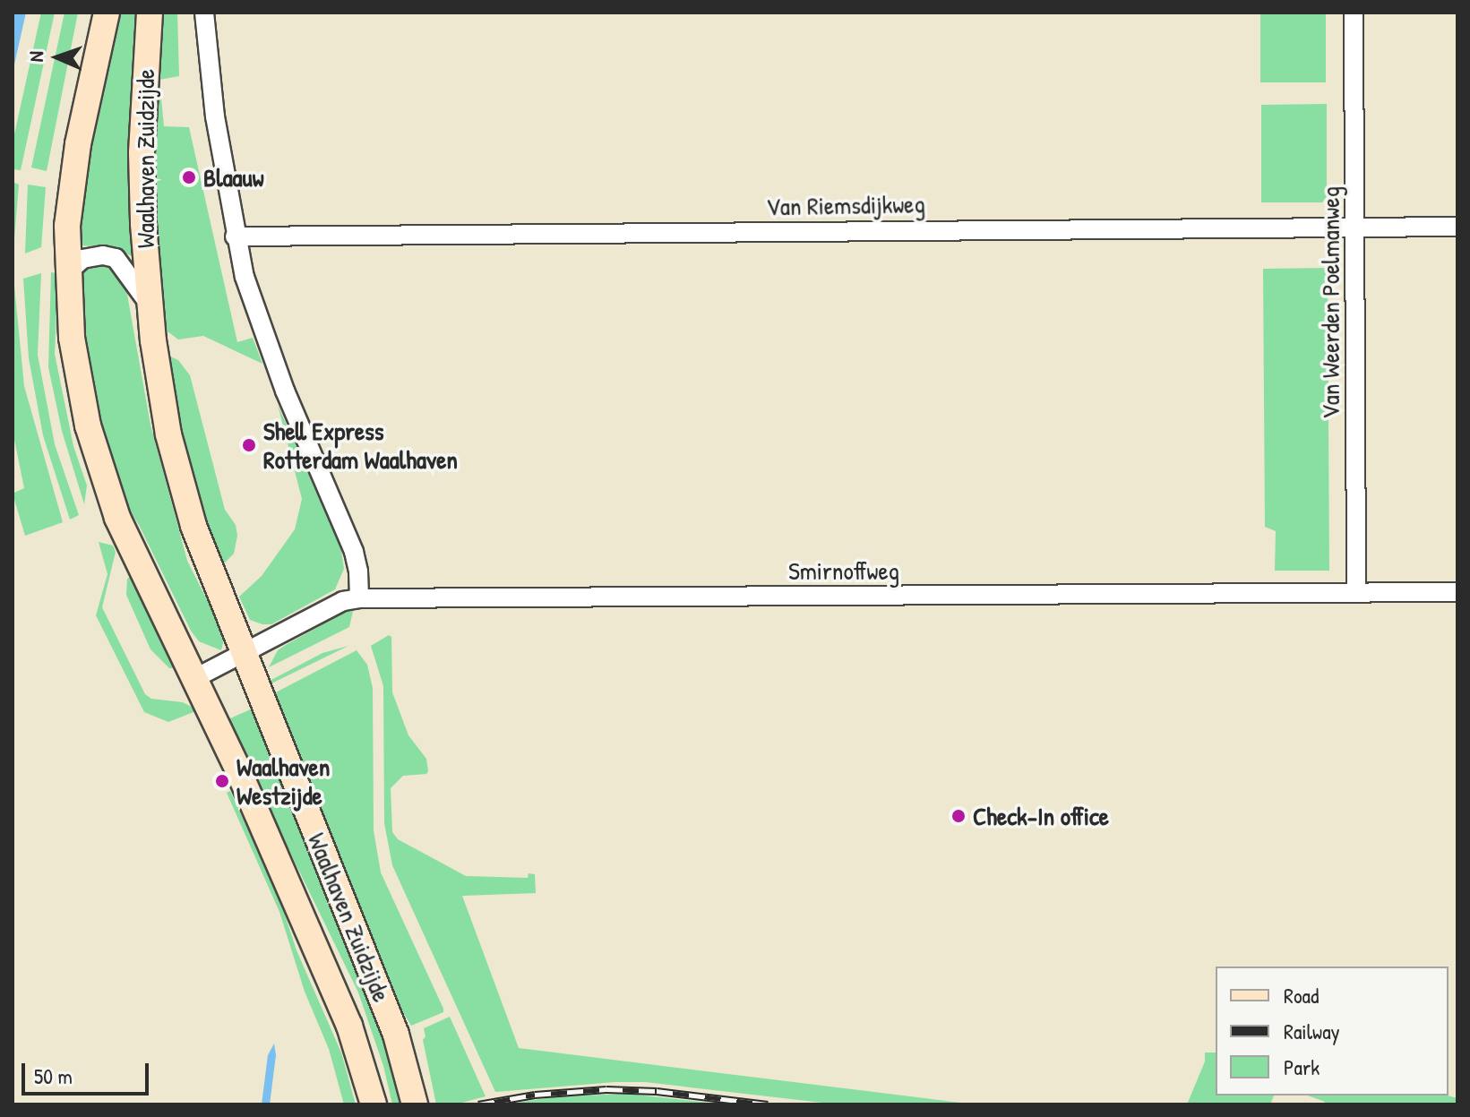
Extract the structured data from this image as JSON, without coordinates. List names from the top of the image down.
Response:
{
  "streets": {
    "main road": ["Waalhaven Zuidzijde"],
    "street": ["Van Riemsdijkweg", "Van Weerden Poelmanweg", "Smirnoffweg"]
  },
  "crossings": [
    ["Waalhaven Zuidzijde", "Smirnoffweg"],
    ["Van Riemsdijkweg", "Van Weerden Poelmanweg"],
    ["Van Weerden Poelmanweg", "Smirnoffweg"]
  ],
  "places": [
    "Blaauw",
    "Shell Express Rotterdam Waalhaven",
    "Waalhaven Westzijde",
    "Check-In office"
  ],
  "legend": ["Road", "Railway", "Park"],
  "scale_bar": "50 m",
  "north": "left"
}
